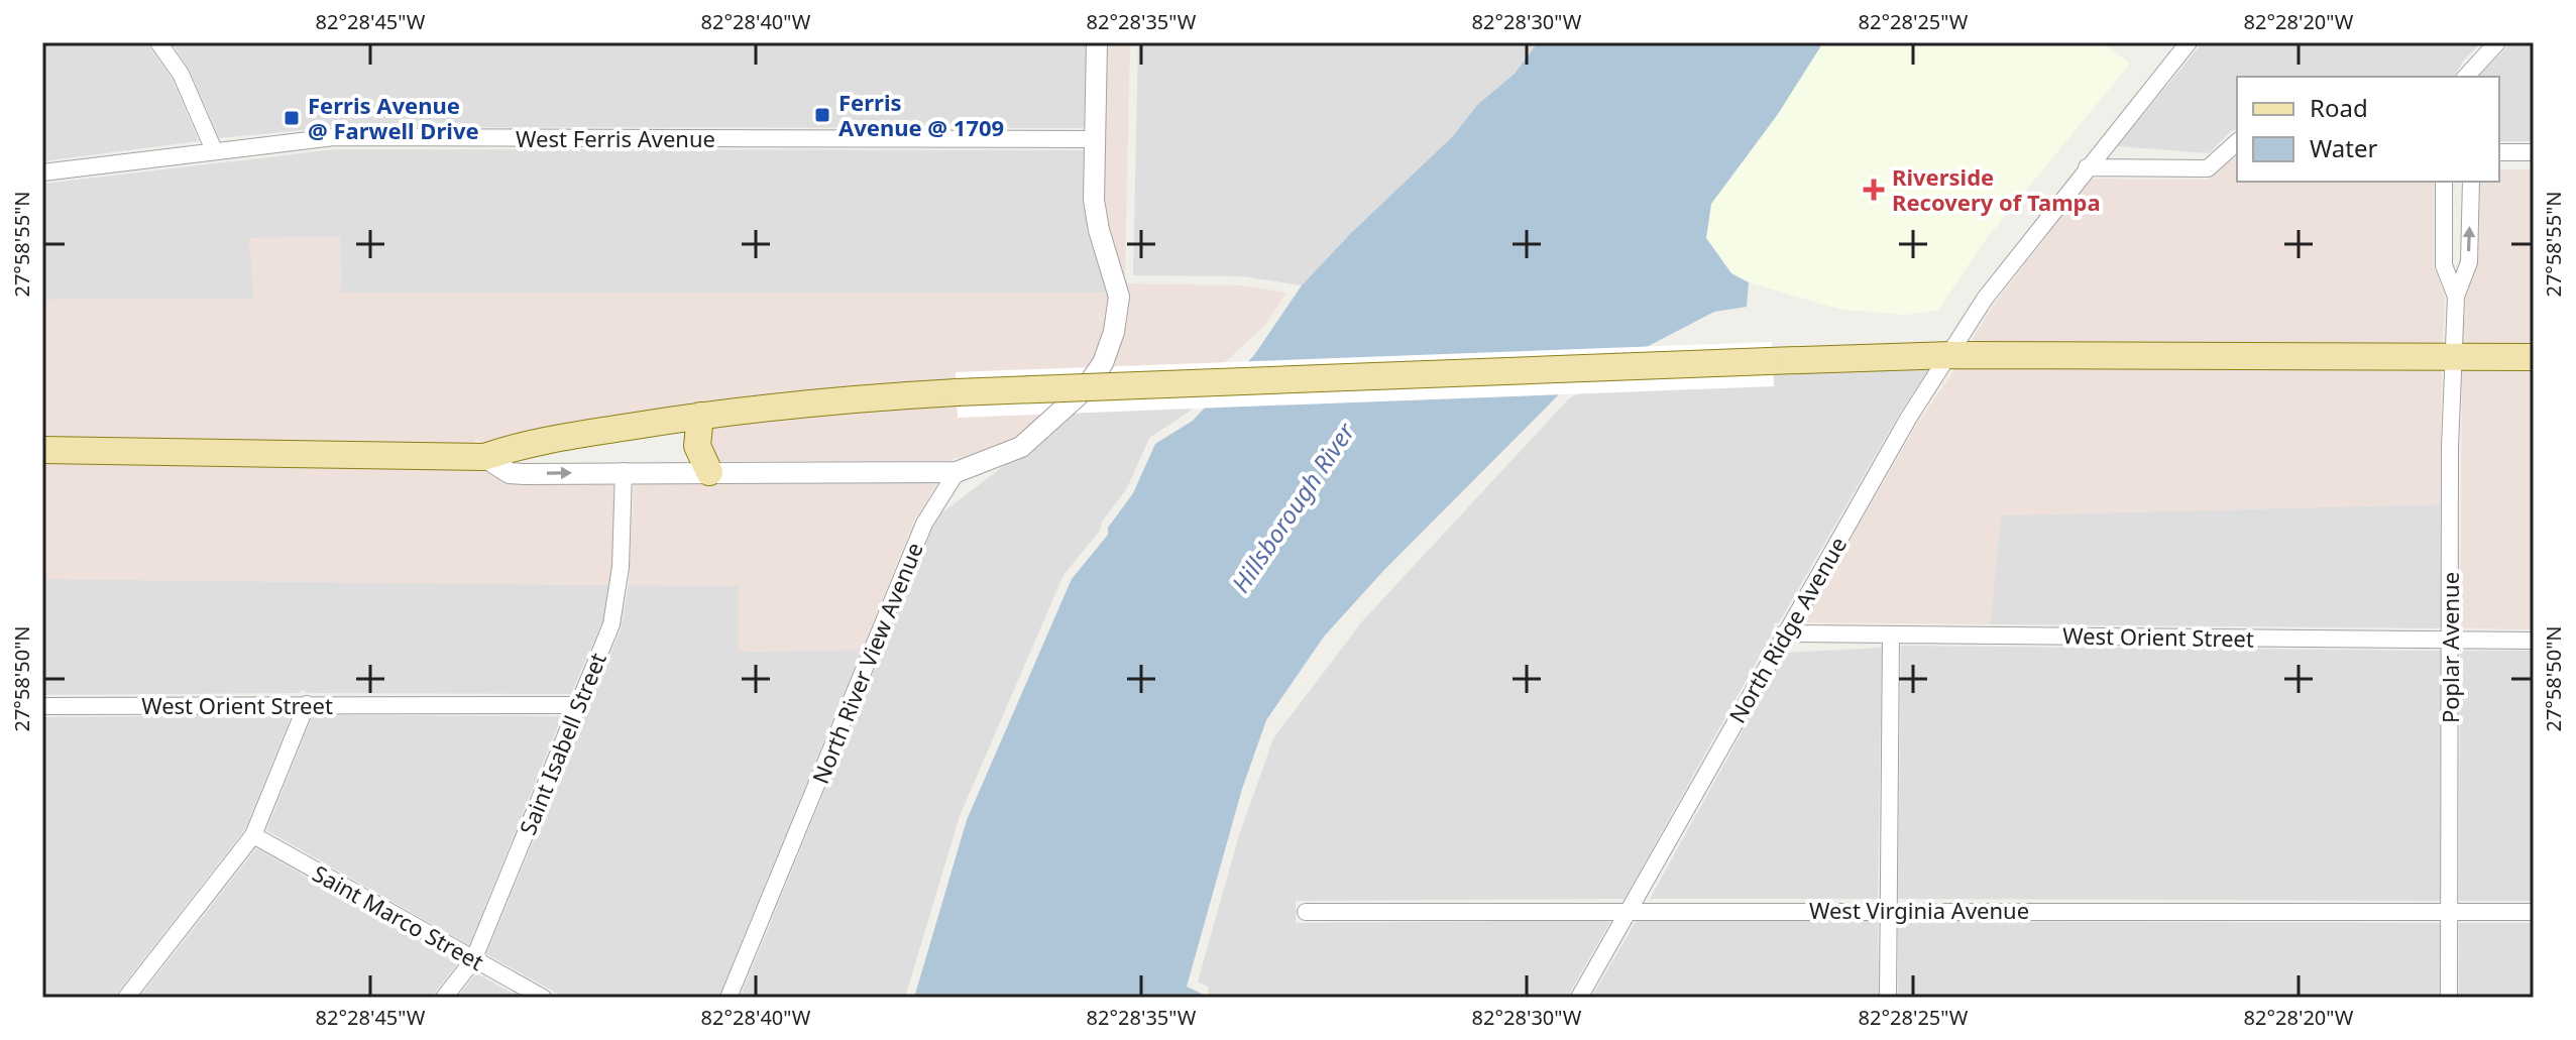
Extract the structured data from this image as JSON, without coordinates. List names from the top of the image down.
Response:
{
  "streets": {
    "street": [
      "West Ferris Avenue",
      "North Ridge Avenue",
      "West Orient Street",
      "Poplar Avenue",
      "North River View Avenue",
      "Saint Isabell Street",
      "West Virginia Avenue",
      "Saint Marco Street"
    ]
  },
  "crossings": [
    ["North Ridge Avenue", "West Orient Street"],
    ["North Ridge Avenue", "West Virginia Avenue"],
    ["West Orient Street", "Poplar Avenue"],
    ["West Orient Street", "Saint Isabell Street"],
    ["Poplar Avenue", "West Virginia Avenue"],
    ["Saint Isabell Street", "Saint Marco Street"]
  ],
  "water": ["Hillsborough River"],
  "places": {
    "transit": ["Ferris Avenue @ 1709", "Ferris Avenue @ Farwell Drive"],
    "health": ["Riverside Recovery of Tampa"]
  },
  "legend": ["Road", "Water"],
  "coordinates": [
    "82°28'45\"W",
    "82°28'40\"W",
    "82°28'35\"W",
    "82°28'30\"W",
    "82°28'25\"W",
    "82°28'20\"W",
    "27°58'55\"N",
    "27°58'50\"N"
  ]
}
